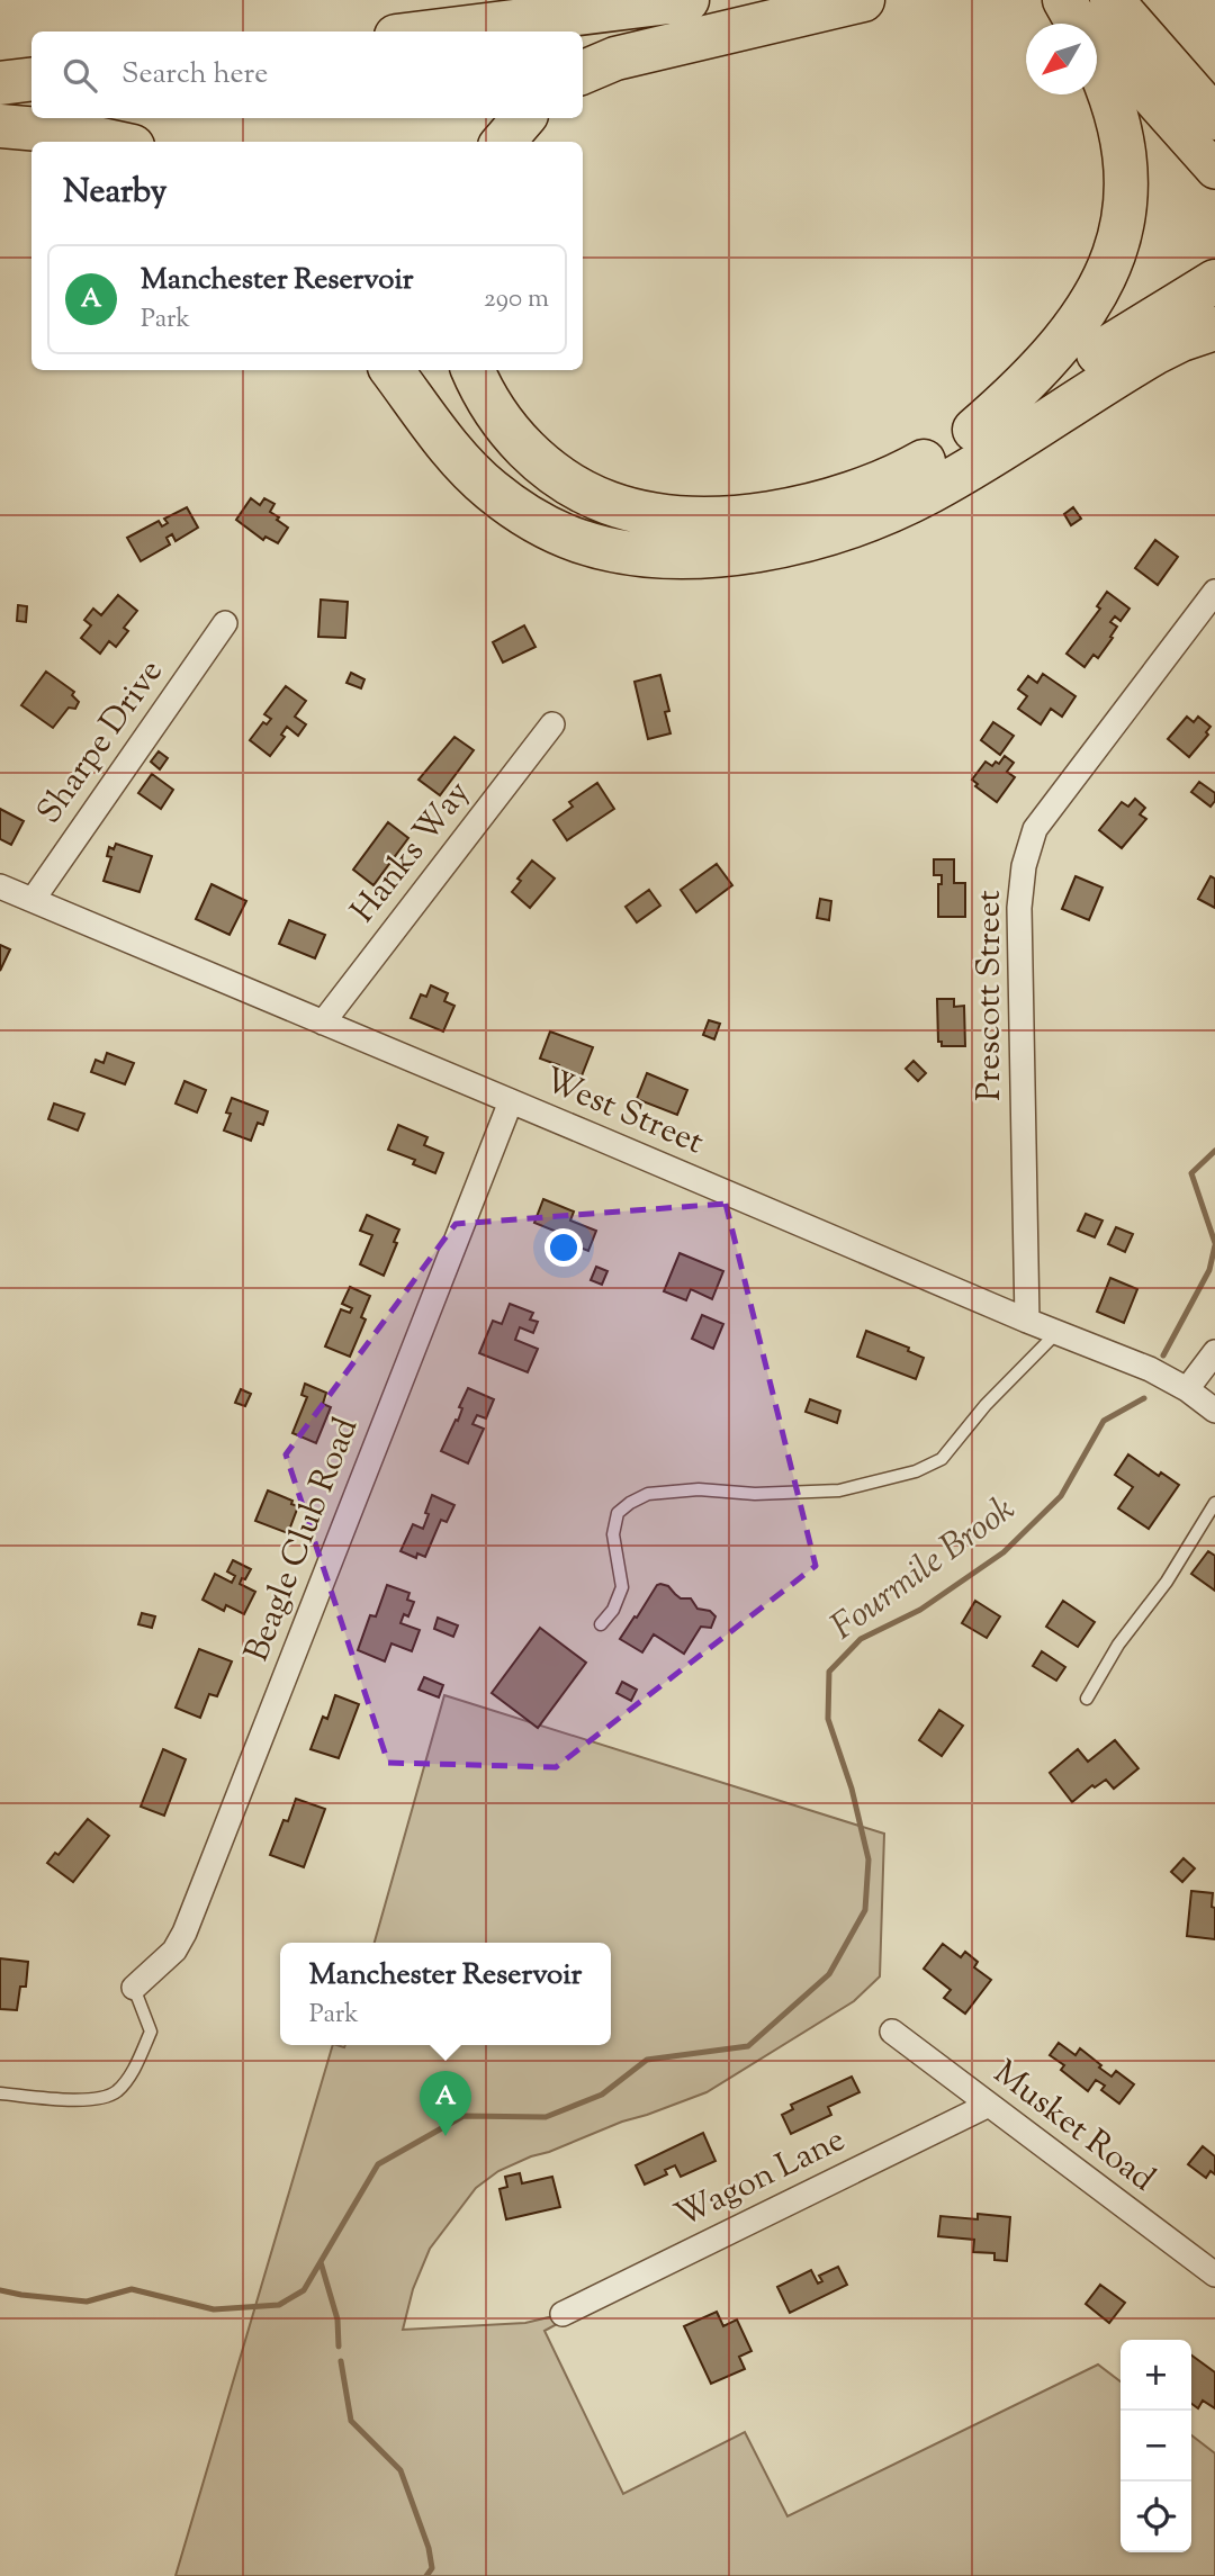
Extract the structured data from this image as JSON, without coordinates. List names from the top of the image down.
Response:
{
  "streets": {
    "street": [
      "Sharpe Drive",
      "Hanks Way",
      "Prescott Street",
      "West Street",
      "Beagle Club Road",
      "Musket Road",
      "Wagon Lane"
    ]
  },
  "crossings": [
    ["Sharpe Drive", "West Street"],
    ["Hanks Way", "West Street"],
    ["Prescott Street", "West Street"],
    ["West Street", "Beagle Club Road"],
    ["Musket Road", "Wagon Lane"]
  ],
  "water": ["Fourmile Brook"],
  "north": "bottom left",
  "page": {
    "search": "Search here",
    "heading": "Nearby",
    "list": [
      {
        "mark": "A",
        "name": "Manchester Reservoir",
        "note": "Park",
        "value": "290 m"
      }
    ],
    "popup": ["Manchester Reservoir", "Park"],
    "pins": "A",
    "map_buttons": ["+", "−"]
  }
}
